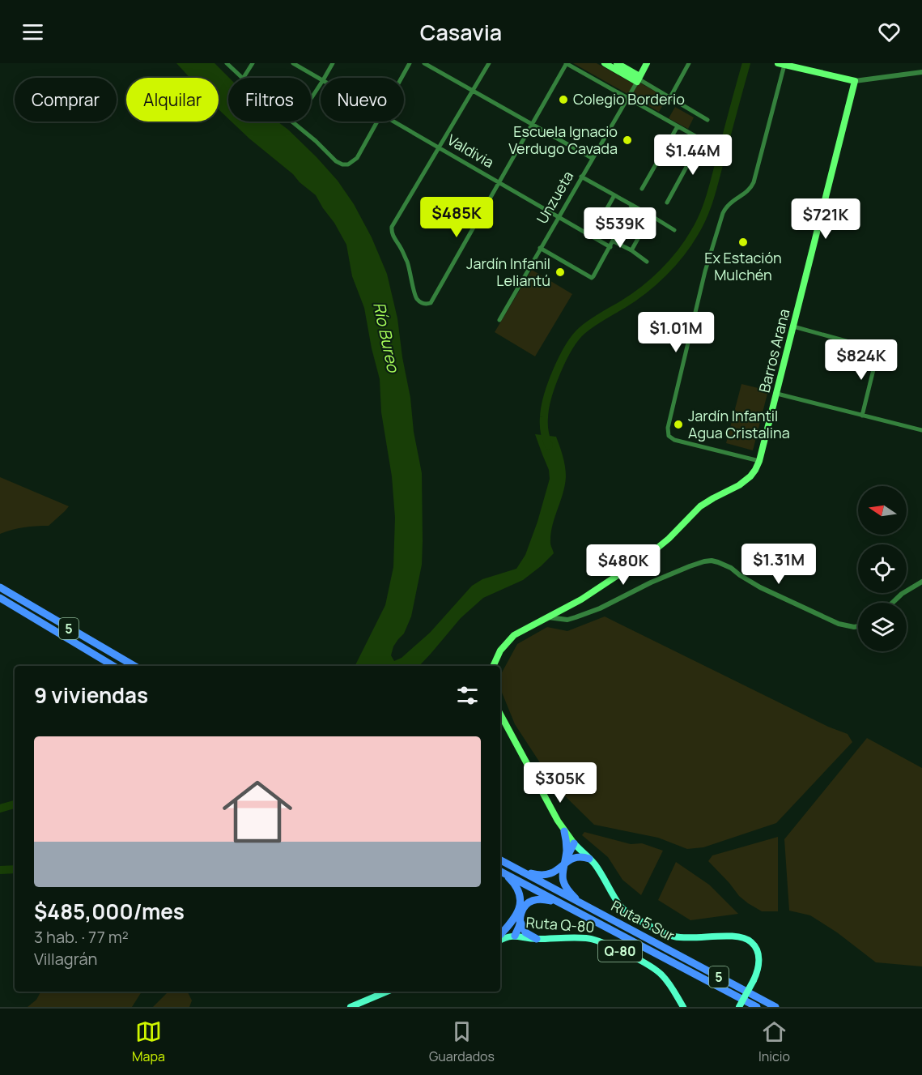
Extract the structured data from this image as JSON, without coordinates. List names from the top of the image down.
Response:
{
  "streets": {
    "highway": ["5", "Ruta 5 Sur"],
    "main road": [
      "Unzueta",
      "Barros Arana",
      "Ruta Q-80",
      "Q-80"
    ],
    "street": ["Valdivia"]
  },
  "crossings": [
    ["Valdivia", "Unzueta"]
  ],
  "water": ["Río Bureo"],
  "places": [
    "Colegio Borderio",
    "Escuela Ignacio Verdugo Cavada",
    "Ex Estación Mulchén",
    "Jardín Infanil Leliantú",
    "Jardín Infantil Agua Cristalina"
  ],
  "north": "left",
  "page": {
    "header": "Casavia",
    "chip": [
      "Comprar",
      "Alquilar",
      "Filtros",
      "Nuevo"
    ],
    "price": [
      "$1.44M",
      "$485K",
      "$721K",
      "$539K",
      "$1.01M",
      "$824K",
      "$1.31M",
      "$480K",
      "$305K"
    ],
    "heading": "9 viviendas",
    "list": [
      {
        "name": "$485,000/mes",
        "note": "3 hab. · 77 m² · Villagrán"
      }
    ],
    "tabs": ["Mapa", "Guardados", "Inicio"]
  }
}
